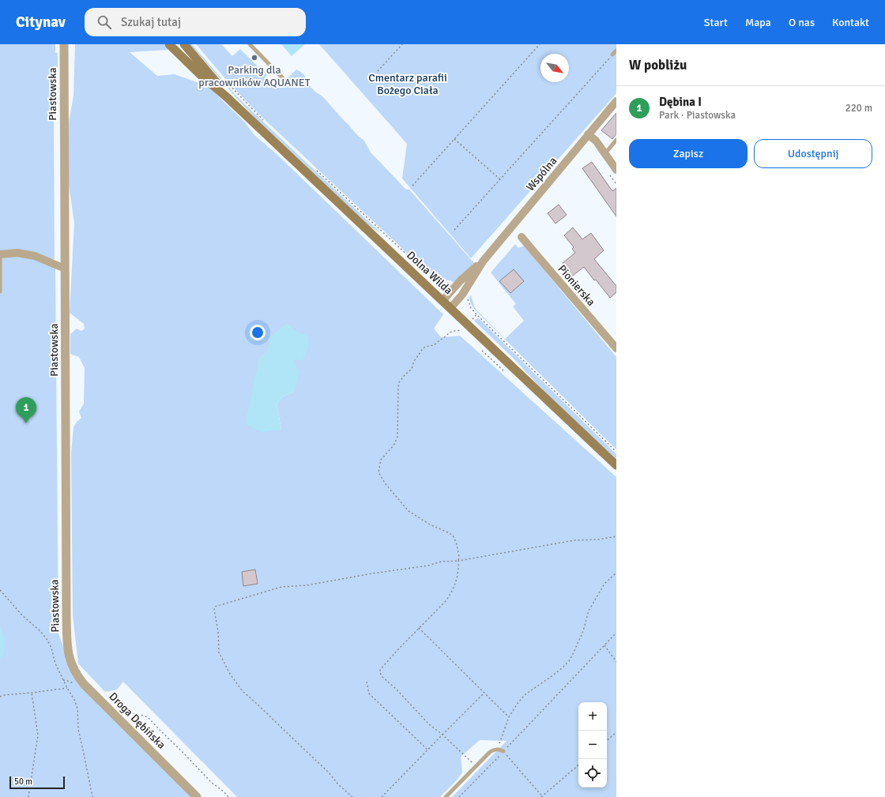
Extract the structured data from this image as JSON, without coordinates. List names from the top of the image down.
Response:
{
  "streets": {
    "main road": ["Dolna Wilda"],
    "street": [
      "Piastowska",
      "Wspólna",
      "Pionierska",
      "Droga Dębińska"
    ]
  },
  "crossings": [
    ["Piastowska", "Droga Dębińska"],
    ["Wspólna", "Dolna Wilda"]
  ],
  "parks": ["Cmentarz parafii Bożego Ciała"],
  "places": ["Parking dla pracowników AQUANET"],
  "scale_bar": "50 m",
  "north": "bottom right",
  "page": {
    "header": "Citynav",
    "search": "Szukaj tutaj",
    "nav": [
      "Start",
      "Mapa",
      "O nas",
      "Kontakt"
    ],
    "heading": "W pobliżu",
    "list": [
      {
        "mark": "1",
        "name": "Dębina I",
        "note": "Park · Piastowska",
        "value": "220 m"
      }
    ],
    "buttons": ["Zapisz", "Udostępnij"],
    "pins": "1",
    "map_buttons": ["+", "−"],
    "scale": "50 m"
  }
}
